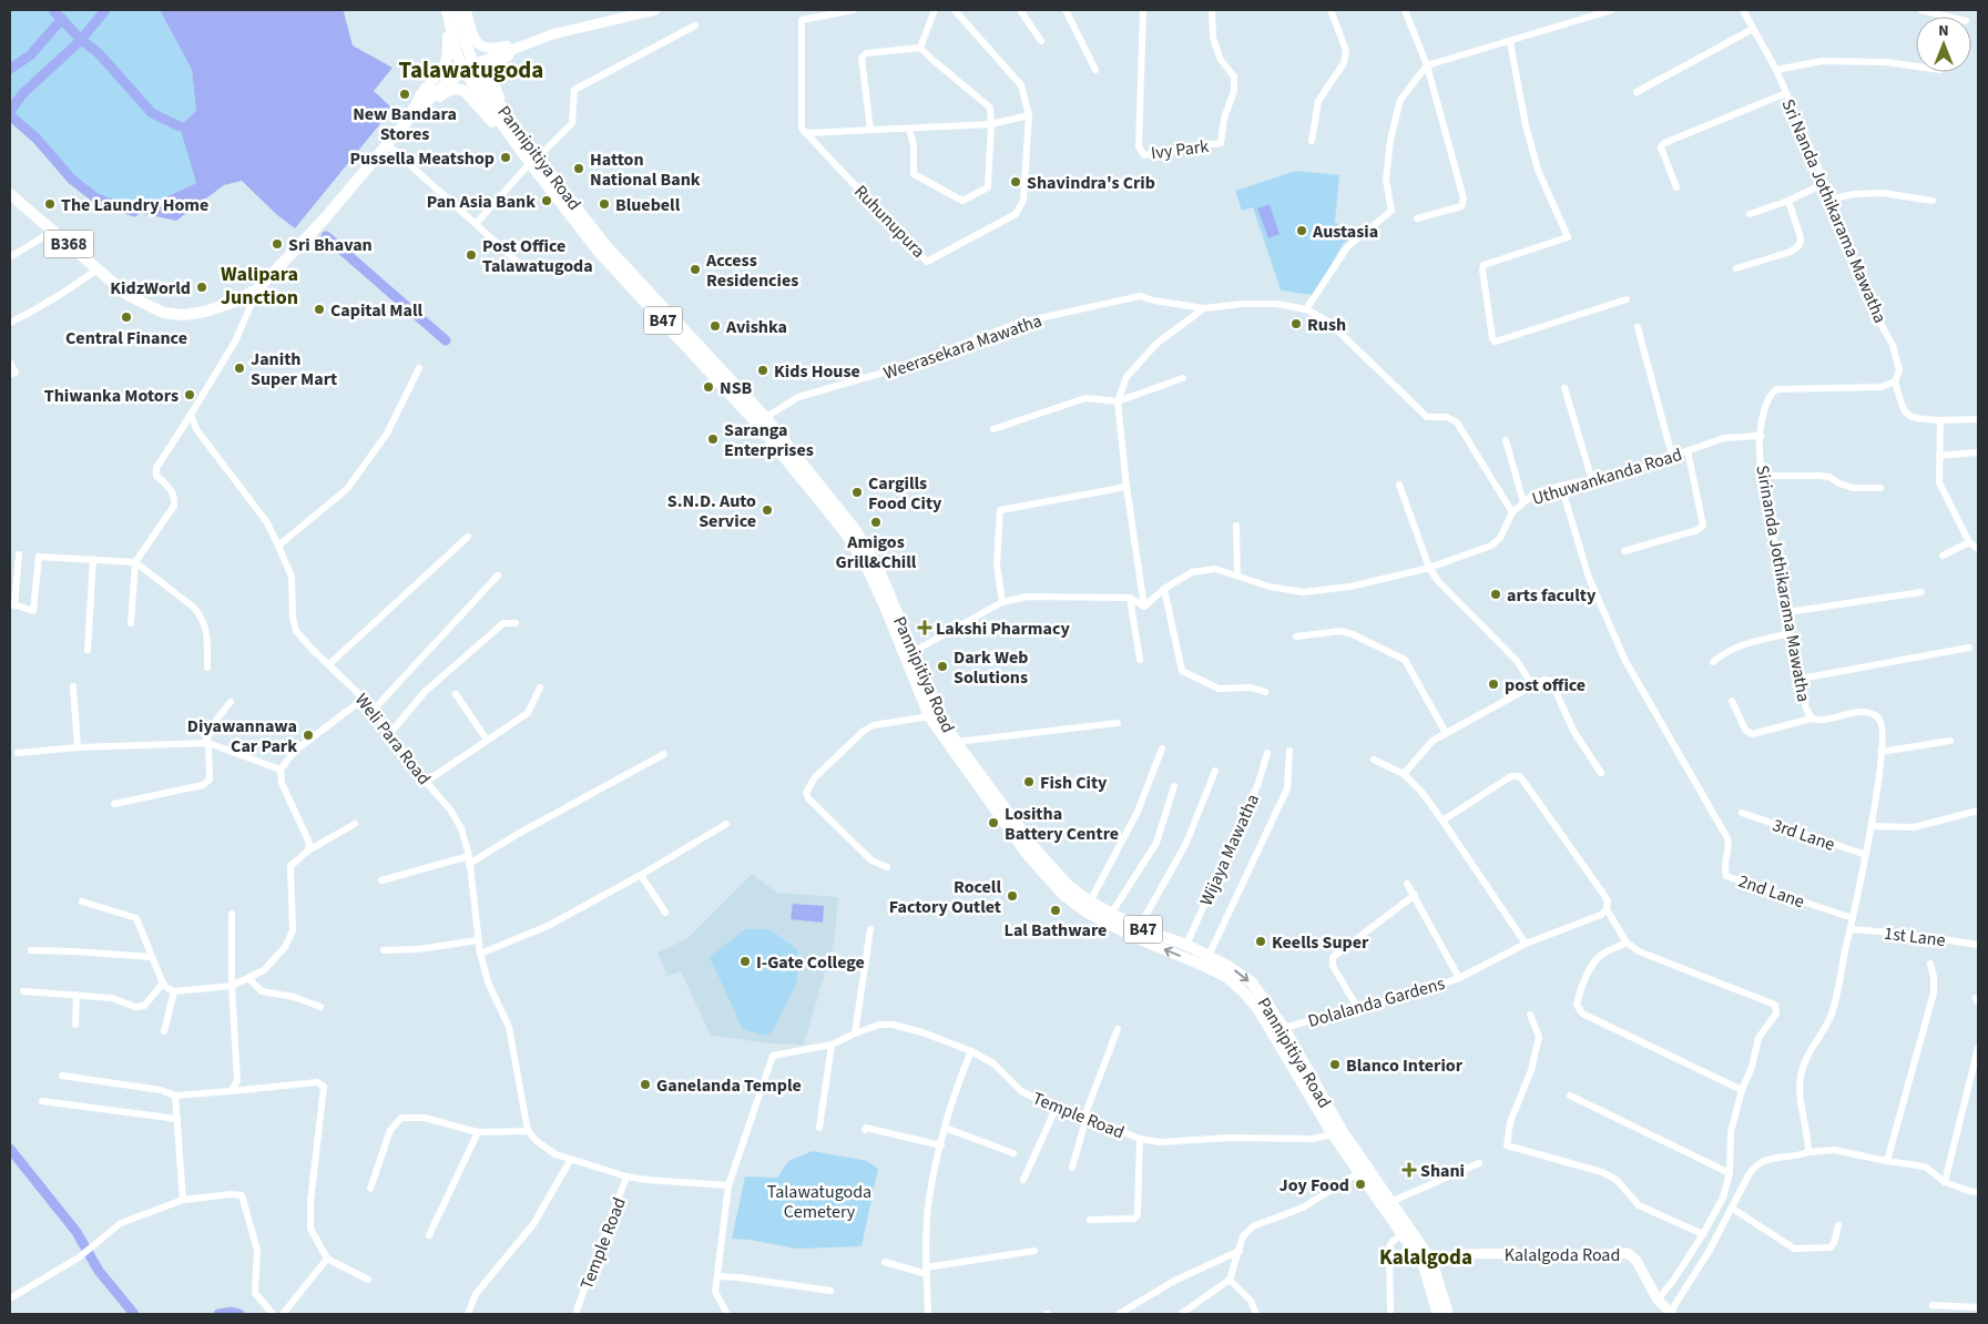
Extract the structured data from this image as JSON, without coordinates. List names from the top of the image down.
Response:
{
  "streets": {
    "main road": [
      "Pannipitiya Road",
      "B368",
      "B47",
      "Kalalgoda Road"
    ],
    "street": [
      "Ivy Park",
      "Sri Nanda Jothikarama Mawatha",
      "Ruhunupura",
      "Weerasekara Mawatha",
      "Uthuwankanda Road",
      "Sirinanda Jothikarama Mawatha",
      "Weli Para Road",
      "3rd Lane",
      "Wijaya Mawatha",
      "2nd Lane",
      "1st Lane",
      "Dolalanda Gardens",
      "Temple Road"
    ]
  },
  "crossings": [
    ["Pannipitiya Road", "B368"],
    ["Pannipitiya Road", "Weerasekara Mawatha"],
    ["Pannipitiya Road", "Wijaya Mawatha"],
    ["Pannipitiya Road", "Dolalanda Gardens"],
    ["Pannipitiya Road", "Temple Road"],
    ["Pannipitiya Road", "Kalalgoda Road"],
    ["Weerasekara Mawatha", "Uthuwankanda Road"],
    ["Uthuwankanda Road", "Sirinanda Jothikarama Mawatha"],
    ["Uthuwankanda Road", "2nd Lane"],
    ["Sirinanda Jothikarama Mawatha", "3rd Lane"],
    ["Sirinanda Jothikarama Mawatha", "2nd Lane"],
    ["Sirinanda Jothikarama Mawatha", "1st Lane"]
  ],
  "districts": ["Talawatugoda", "Walipara Junction", "Kalalgoda"],
  "parks": ["Talawatugoda Cemetery"],
  "places": {
    "other": [
      "New Bandara Stores",
      "Pussella Meatshop",
      "Hatton National Bank",
      "Shavindra's Crib",
      "Pan Asia Bank",
      "The Laundry Home",
      "Bluebell",
      "Austasia",
      "Sri Bhavan",
      "Post Office Talawatugoda",
      "Access Residencies",
      "KidzWorld",
      "Capital Mall",
      "Central Finance",
      "Rush",
      "Avishka",
      "Janith Super Mart",
      "Kids House",
      "NSB",
      "Thiwanka Motors",
      "Saranga Enterprises",
      "Cargills Food City",
      "S.N.D. Auto Service",
      "Amigos Grill&Chill",
      "arts faculty",
      "Dark Web Solutions",
      "post office",
      "Diyawannawa Car Park",
      "Fish City",
      "Lositha Battery Centre",
      "Rocell Factory Outlet",
      "Lal Bathware",
      "Keells Super",
      "I-Gate College",
      "Blanco Interior",
      "Ganelanda Temple",
      "Joy Food"
    ],
    "health": ["Lakshi Pharmacy", "Shani"]
  },
  "north": "top"
}
